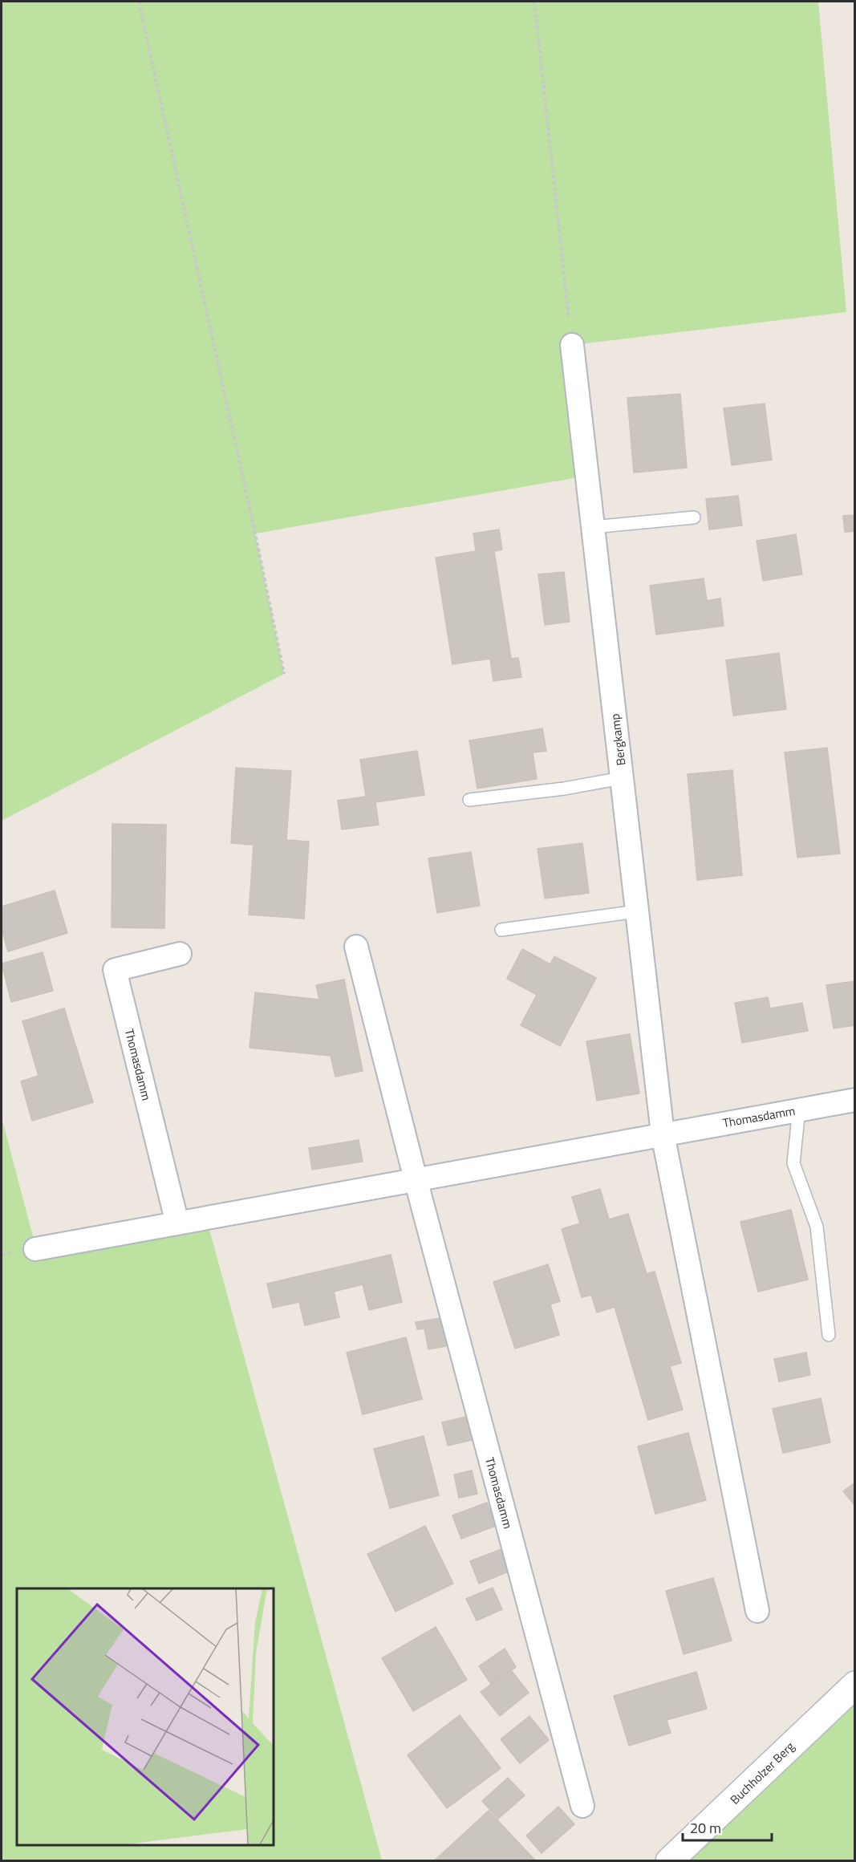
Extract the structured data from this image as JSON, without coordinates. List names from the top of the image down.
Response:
{
  "streets": {
    "main road": ["Buchholzer Berg"],
    "street": ["Bergkamp", "Thomasdamm"]
  },
  "crossings": [
    ["Bergkamp", "Thomasdamm"]
  ],
  "scale_bar": "20 m"
}
